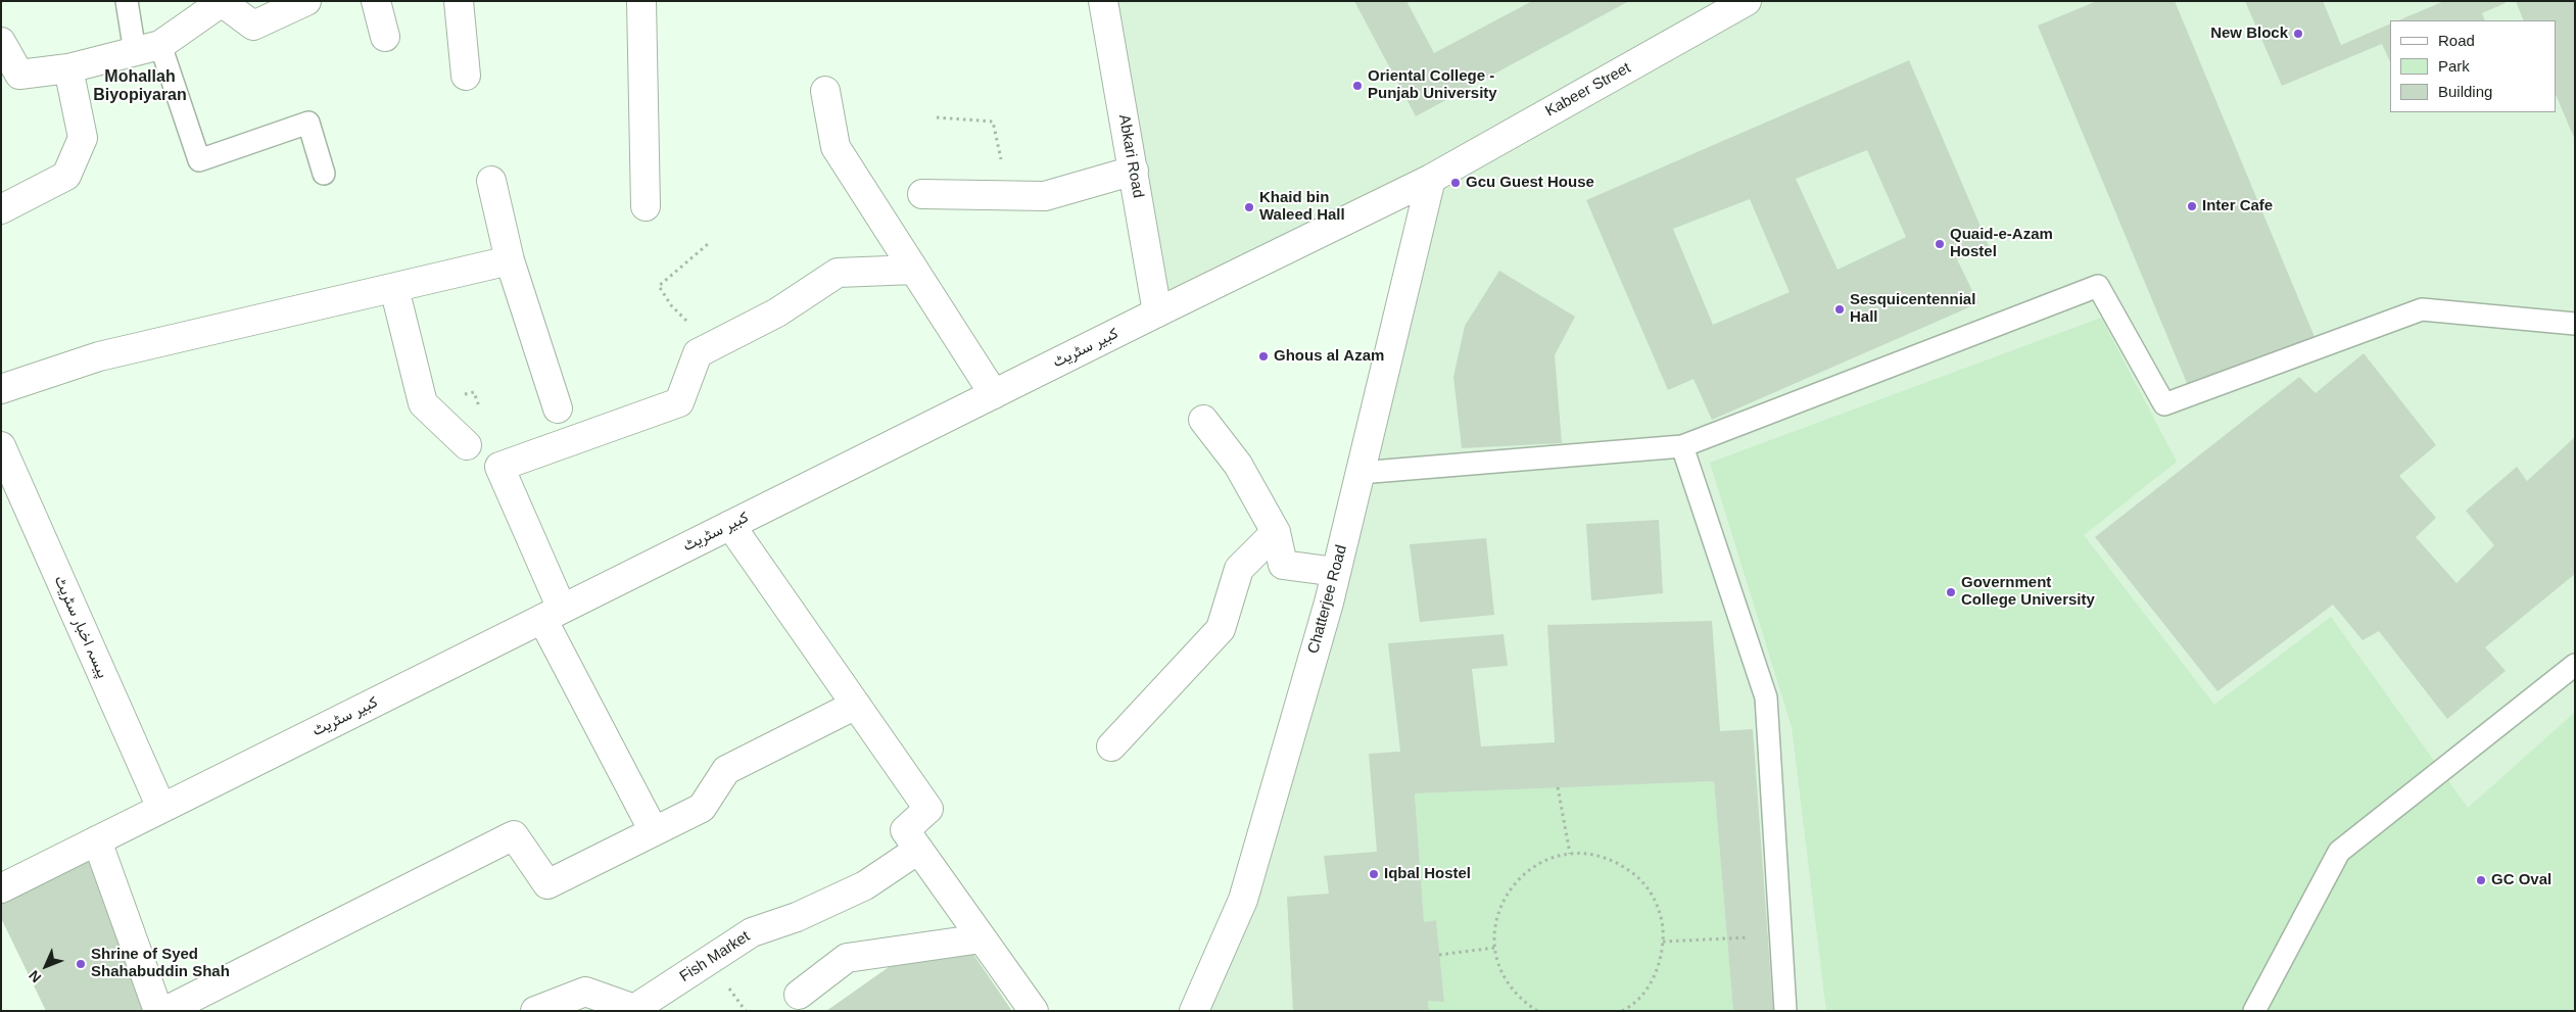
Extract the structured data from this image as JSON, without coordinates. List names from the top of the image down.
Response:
{
  "streets": {
    "street": [
      "Kabeer Street",
      "Abkari Road",
      "کبیر سٹریٹ",
      "Chatterjee Road",
      "پیسہ اخبار سٹریٹ",
      "Fish Market"
    ]
  },
  "crossings": [
    ["Kabeer Street", "کبیر سٹریٹ"],
    ["Kabeer Street", "Chatterjee Road"],
    ["Abkari Road", "کبیر سٹریٹ"],
    ["کبیر سٹریٹ", "Chatterjee Road"],
    ["کبیر سٹریٹ", "پیسہ اخبار سٹریٹ"]
  ],
  "districts": ["Mohallah Biyopiyaran"],
  "places": [
    "New Block",
    "Oriental College - Punjab University",
    "Gcu Guest House",
    "Inter Cafe",
    "Khaid bin Waleed Hall",
    "Quaid-e-Azam Hostel",
    "Sesquicentennial Hall",
    "Ghous al Azam",
    "Government College University",
    "Iqbal Hostel",
    "GC Oval",
    "Shrine of Syed Shahabuddin Shah"
  ],
  "legend": ["Road", "Park", "Building"],
  "north": "bottom left"
}
